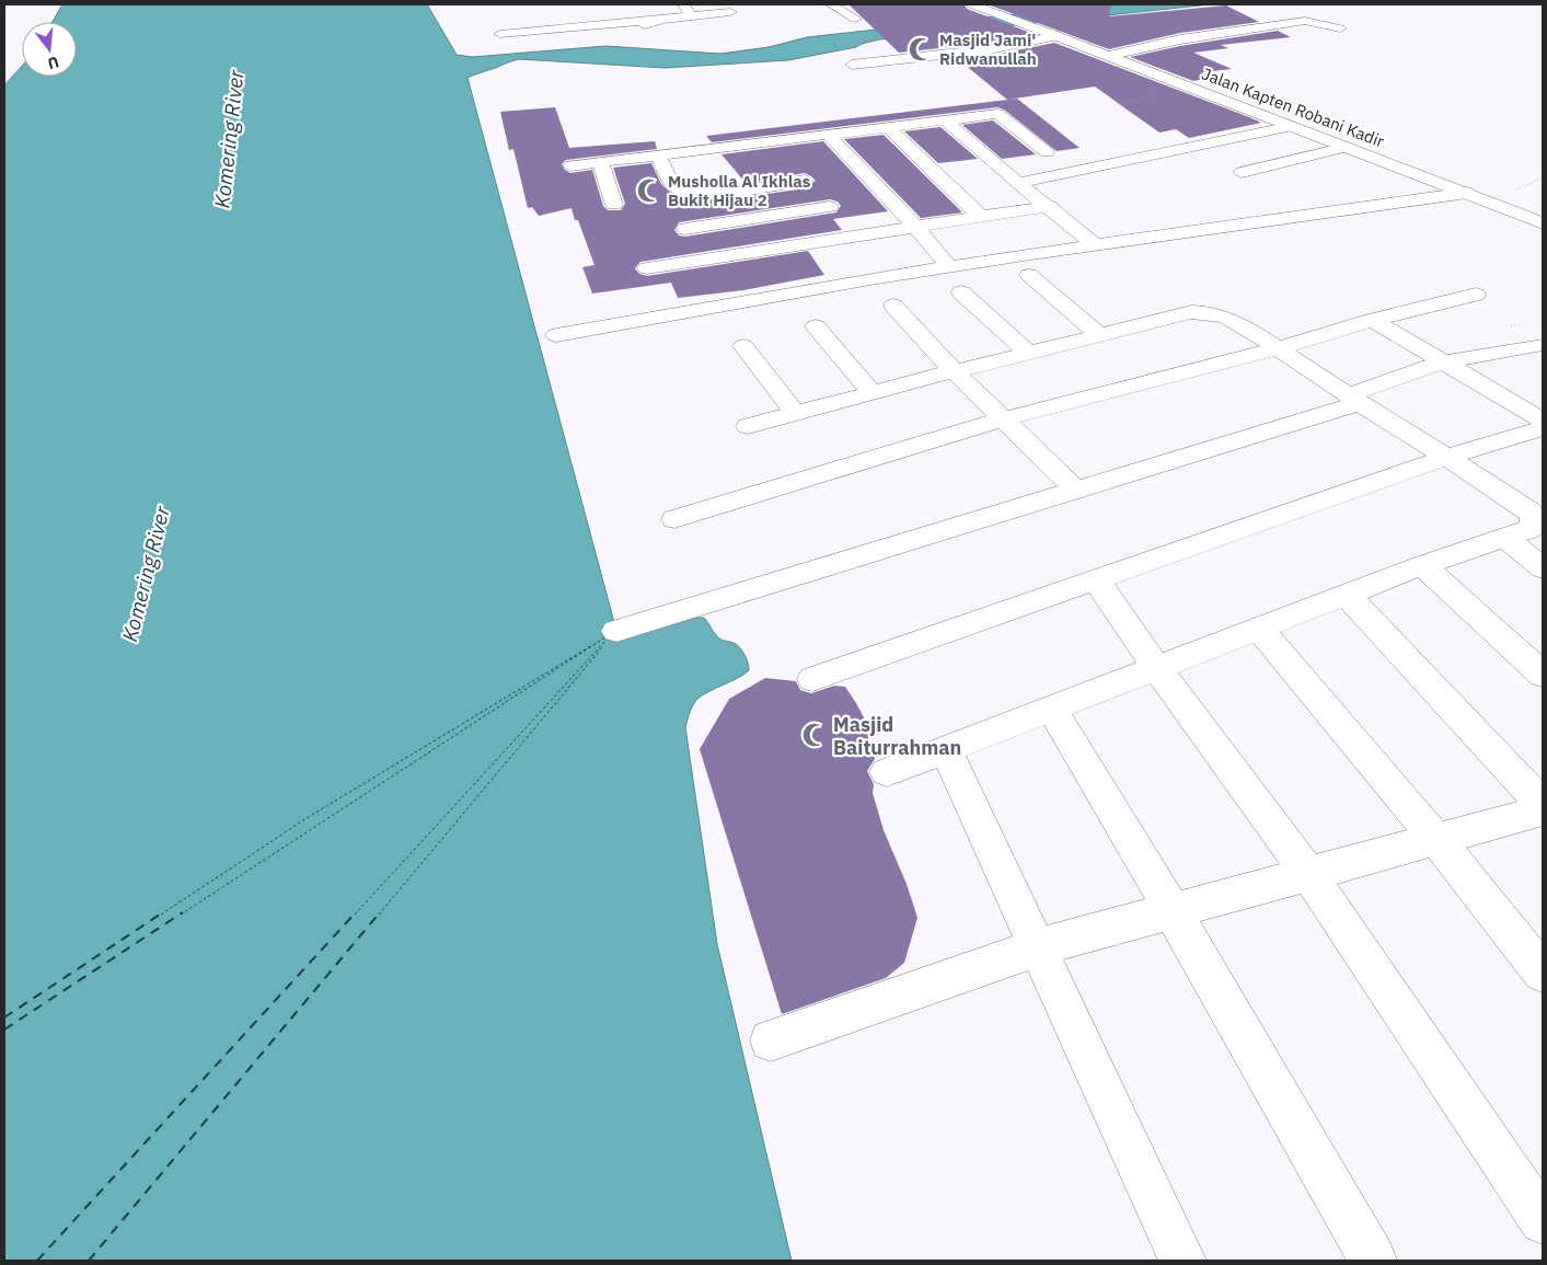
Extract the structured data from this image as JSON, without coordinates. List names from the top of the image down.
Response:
{
  "streets": {
    "street": ["Jalan Kapten Robani Kadir"]
  },
  "water": ["Komering River"],
  "places": {
    "mosque": ["Masjid Jami' Ridwanullah", "Musholla Al Ikhlas Bukit Hijau 2", "Masjid Baiturrahman"]
  },
  "north": "bottom"
}
